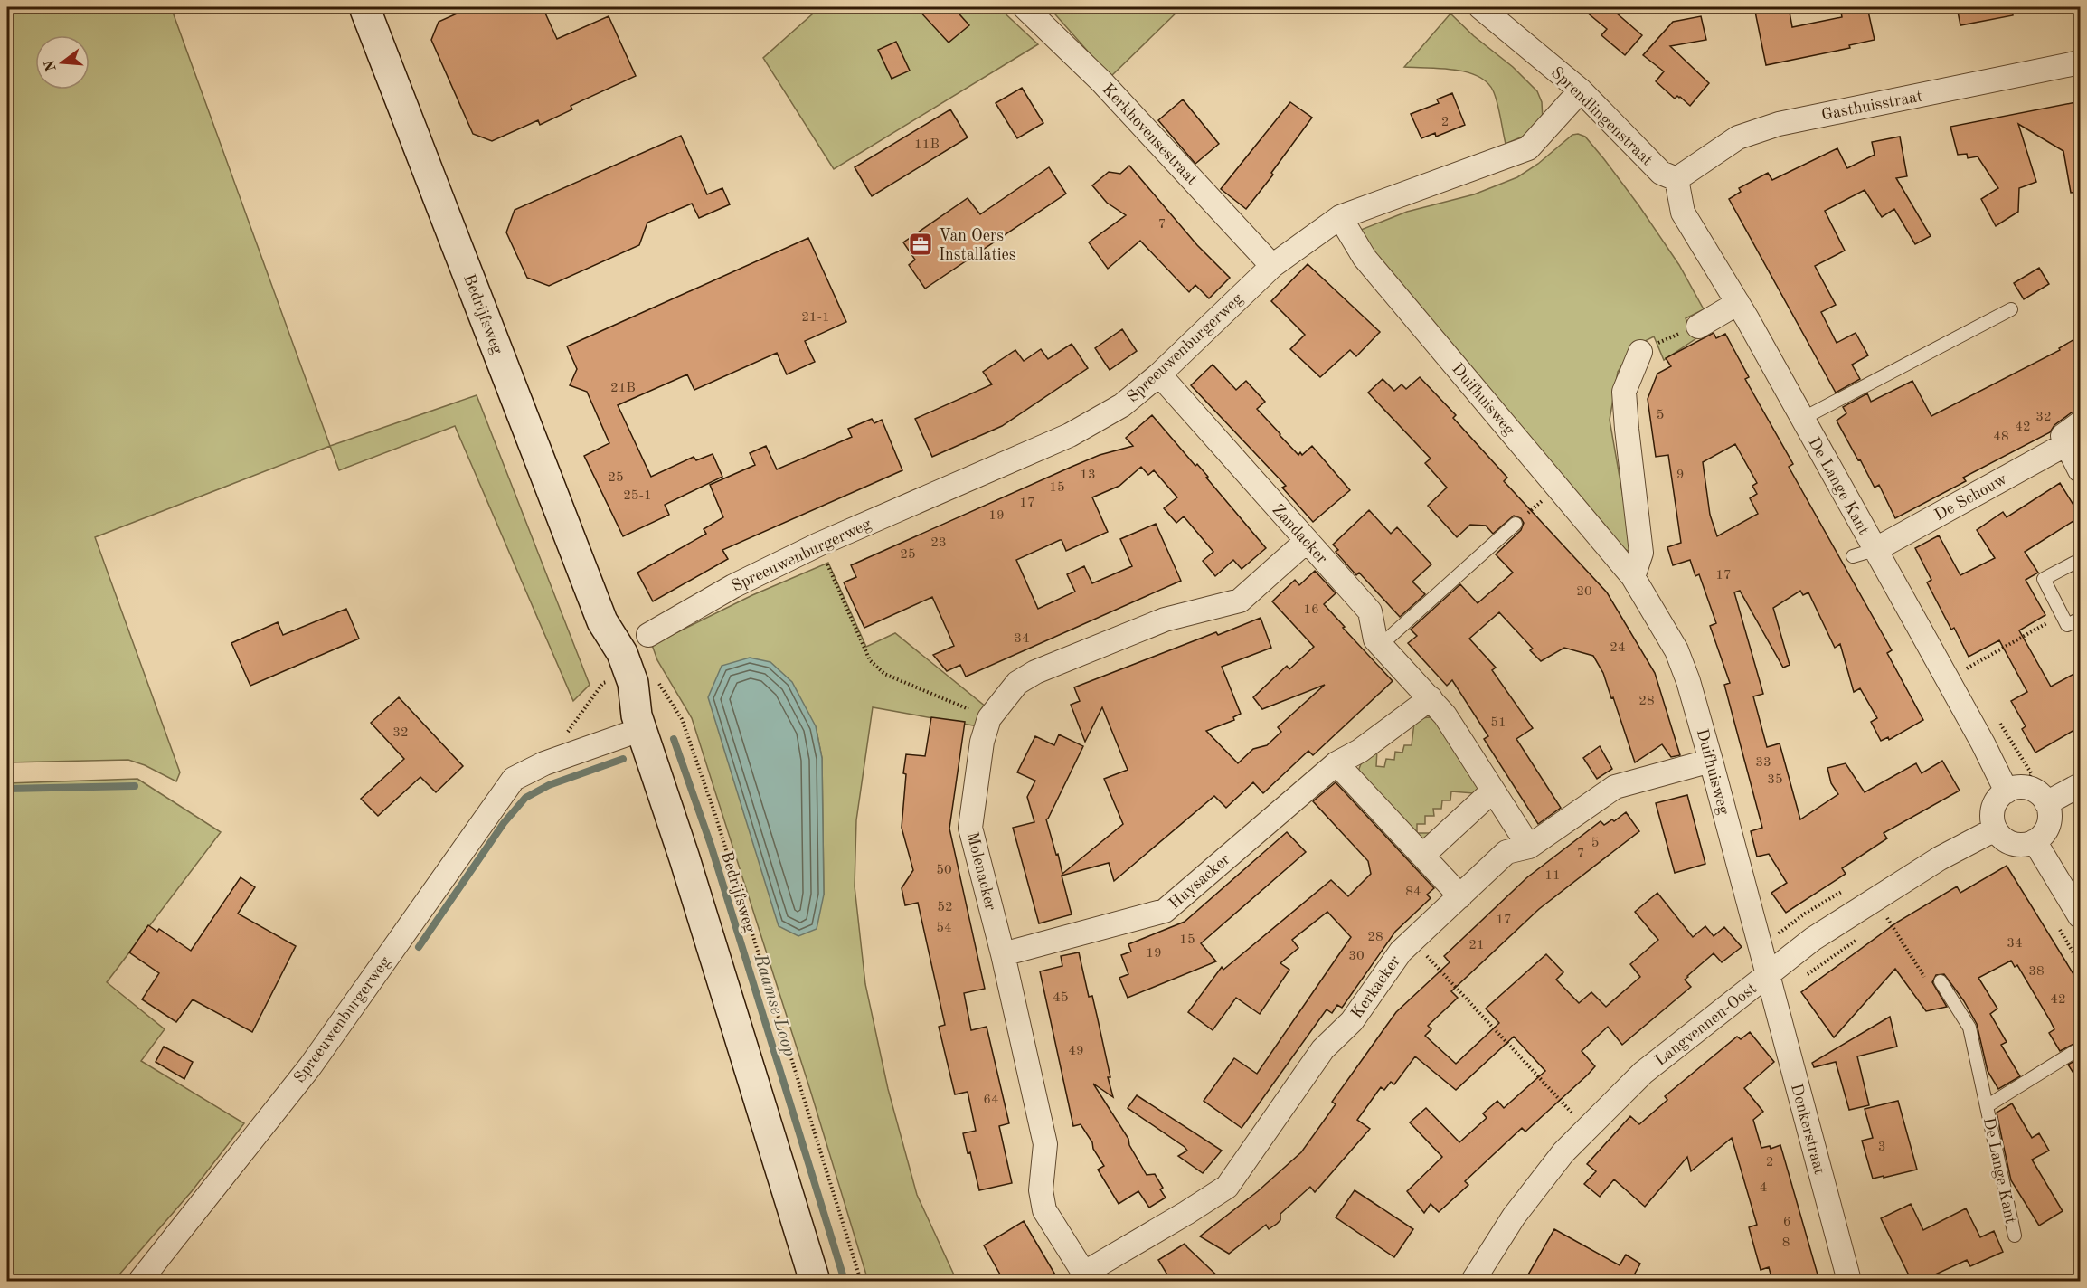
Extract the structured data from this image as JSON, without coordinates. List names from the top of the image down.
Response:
{
  "streets": {
    "main road": ["Bedrijfsweg"],
    "street": [
      "Gasthuisstraat",
      "Sprendlingenstraat",
      "Kerkhovensestraat",
      "Spreeuwenburgerweg",
      "Duifhuisweg",
      "De Lange Kant",
      "De Schouw",
      "Zandacker",
      "Molenacker",
      "Huysacker",
      "Kerkacker",
      "Langvennen-Oost",
      "Donkerstraat"
    ]
  },
  "crossings": [
    ["Gasthuisstraat", "Sprendlingenstraat"],
    ["Gasthuisstraat", "De Lange Kant"],
    ["Sprendlingenstraat", "Spreeuwenburgerweg"],
    ["Sprendlingenstraat", "De Lange Kant"],
    ["Kerkhovensestraat", "Spreeuwenburgerweg"],
    ["Bedrijfsweg", "Spreeuwenburgerweg"],
    ["Spreeuwenburgerweg", "Duifhuisweg"],
    ["Spreeuwenburgerweg", "Zandacker"],
    ["Duifhuisweg", "Kerkacker"],
    ["Duifhuisweg", "Langvennen-Oost"],
    ["Duifhuisweg", "Donkerstraat"],
    ["De Lange Kant", "De Schouw"],
    ["De Lange Kant", "Langvennen-Oost"],
    ["Zandacker", "Molenacker"],
    ["Zandacker", "Kerkacker"],
    ["Molenacker", "Huysacker"],
    ["Molenacker", "Kerkacker"],
    ["Langvennen-Oost", "Donkerstraat"]
  ],
  "water": ["Raamse Loop"],
  "places": {
    "office": ["Van Oers Installaties"]
  },
  "house_numbers": [
    "2",
    "11B",
    "7",
    "21-1",
    "21B",
    "5",
    "32",
    "42",
    "48",
    "13",
    "9",
    "25",
    "15",
    "25-1",
    "17",
    "19",
    "23",
    "25",
    "17",
    "20",
    "16",
    "34",
    "24",
    "28",
    "51",
    "32",
    "33",
    "35",
    "5",
    "7",
    "50",
    "11",
    "84",
    "52",
    "17",
    "54",
    "28",
    "15",
    "34",
    "21",
    "19",
    "30",
    "38",
    "45",
    "42",
    "49",
    "64",
    "3",
    "2",
    "4",
    "6",
    "8"
  ],
  "north": "left"
}
